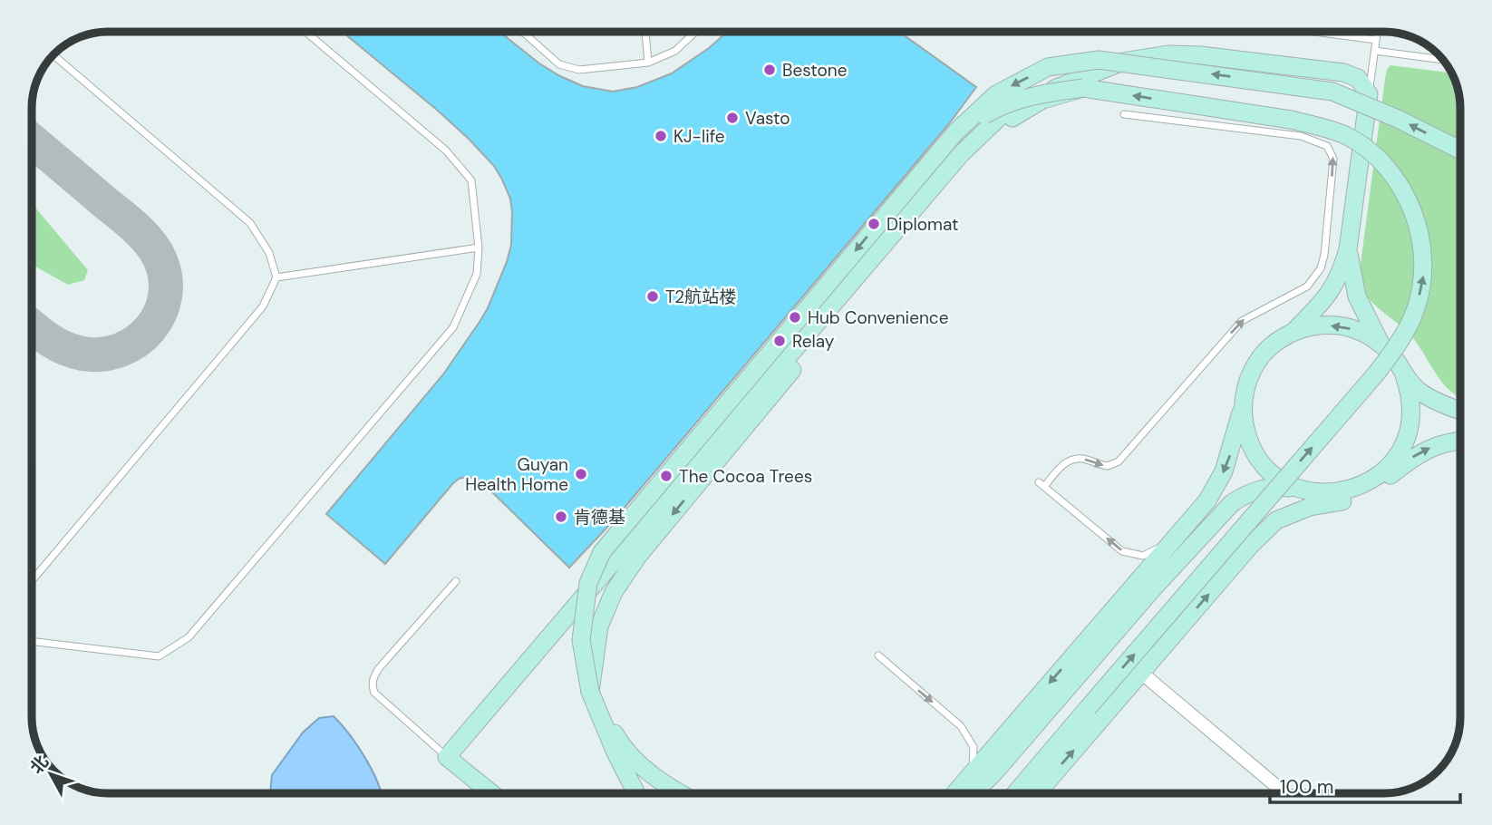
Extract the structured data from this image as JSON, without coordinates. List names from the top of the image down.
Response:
{
  "places": [
    "Bestone",
    "Vasto",
    "KJ-life",
    "Diplomat",
    "T2航站楼",
    "Hub Convenience",
    "Relay",
    "Guyan Health Home",
    "The Cocoa Trees",
    "肯德基"
  ],
  "scale_bar": "100 m",
  "north": "top left"
}
